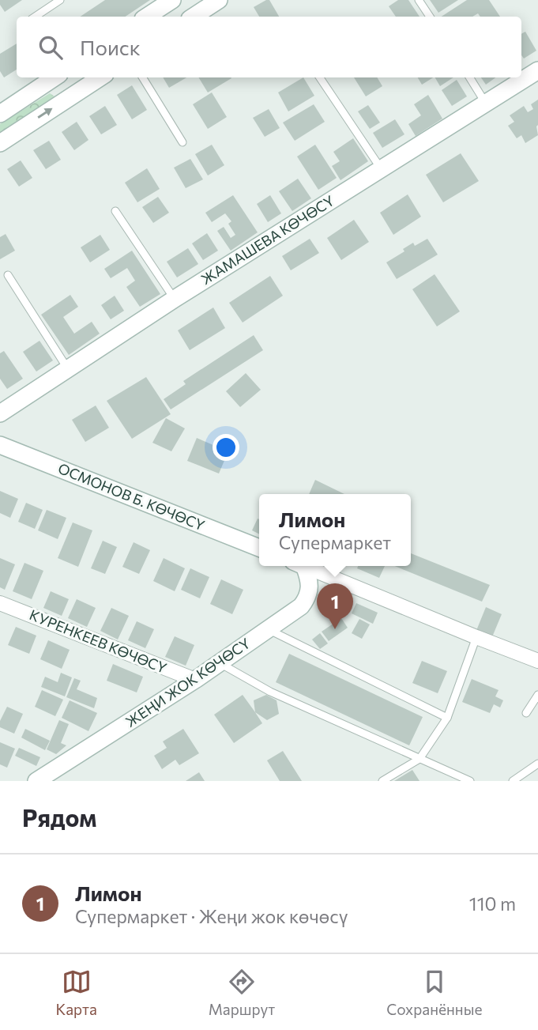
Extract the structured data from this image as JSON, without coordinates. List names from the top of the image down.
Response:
{
  "streets": {
    "main road": ["ЖАМАШЕВА КӨЧӨСҮ", "ОСМОНОВ Б. КӨЧӨСҮ", "ЖЕҢИ ЖОК КӨЧӨСҮ"],
    "street": ["КУРЕНКЕЕВ КӨЧӨСҮ"]
  },
  "crossings": [
    ["КУРЕНКЕЕВ КӨЧӨСҮ", "ЖЕҢИ ЖОК КӨЧӨСҮ"]
  ],
  "page": {
    "search": "Поиск",
    "popup": ["Лимон", "Супермаркет"],
    "pins": "1",
    "heading": "Рядом",
    "list": [
      {
        "mark": "1",
        "name": "Лимон",
        "note": "Супермаркет · Жеңи жок көчөсү",
        "value": "110 m"
      }
    ],
    "nav": ["Карта", "Маршрут", "Сохранённые"]
  }
}
